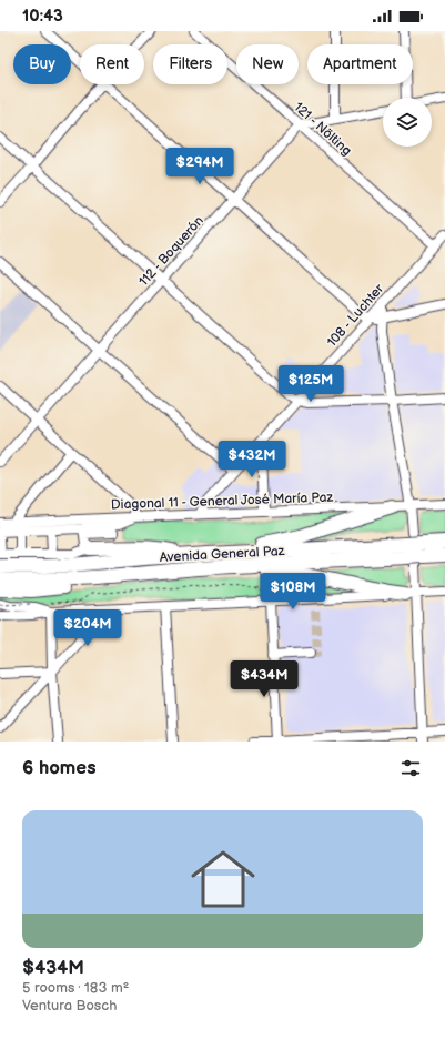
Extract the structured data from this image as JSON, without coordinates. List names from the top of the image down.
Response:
{
  "streets": {
    "highway": ["Avenida General Paz"],
    "street": [
      "121 - Nölting",
      "112 - Boquerón",
      "108 - Luchter",
      "Diagonal 11 - General José María Paz"
    ]
  },
  "crossings": [
    ["121 - Nölting", "112 - Boquerón"],
    ["121 - Nölting", "108 - Luchter"],
    ["108 - Luchter", "Diagonal 11 - General José María Paz"]
  ],
  "page": {
    "status": "10:43",
    "chip": [
      "Buy",
      "Rent",
      "Filters",
      "New",
      "Apartment"
    ],
    "price": [
      "$294M",
      "$125M",
      "$432M",
      "$108M",
      "$204M",
      "$434M"
    ],
    "heading": "6 homes",
    "list": [
      {
        "name": "$434M",
        "note": "5 rooms · 183 m² · Ventura Bosch"
      }
    ]
  }
}
